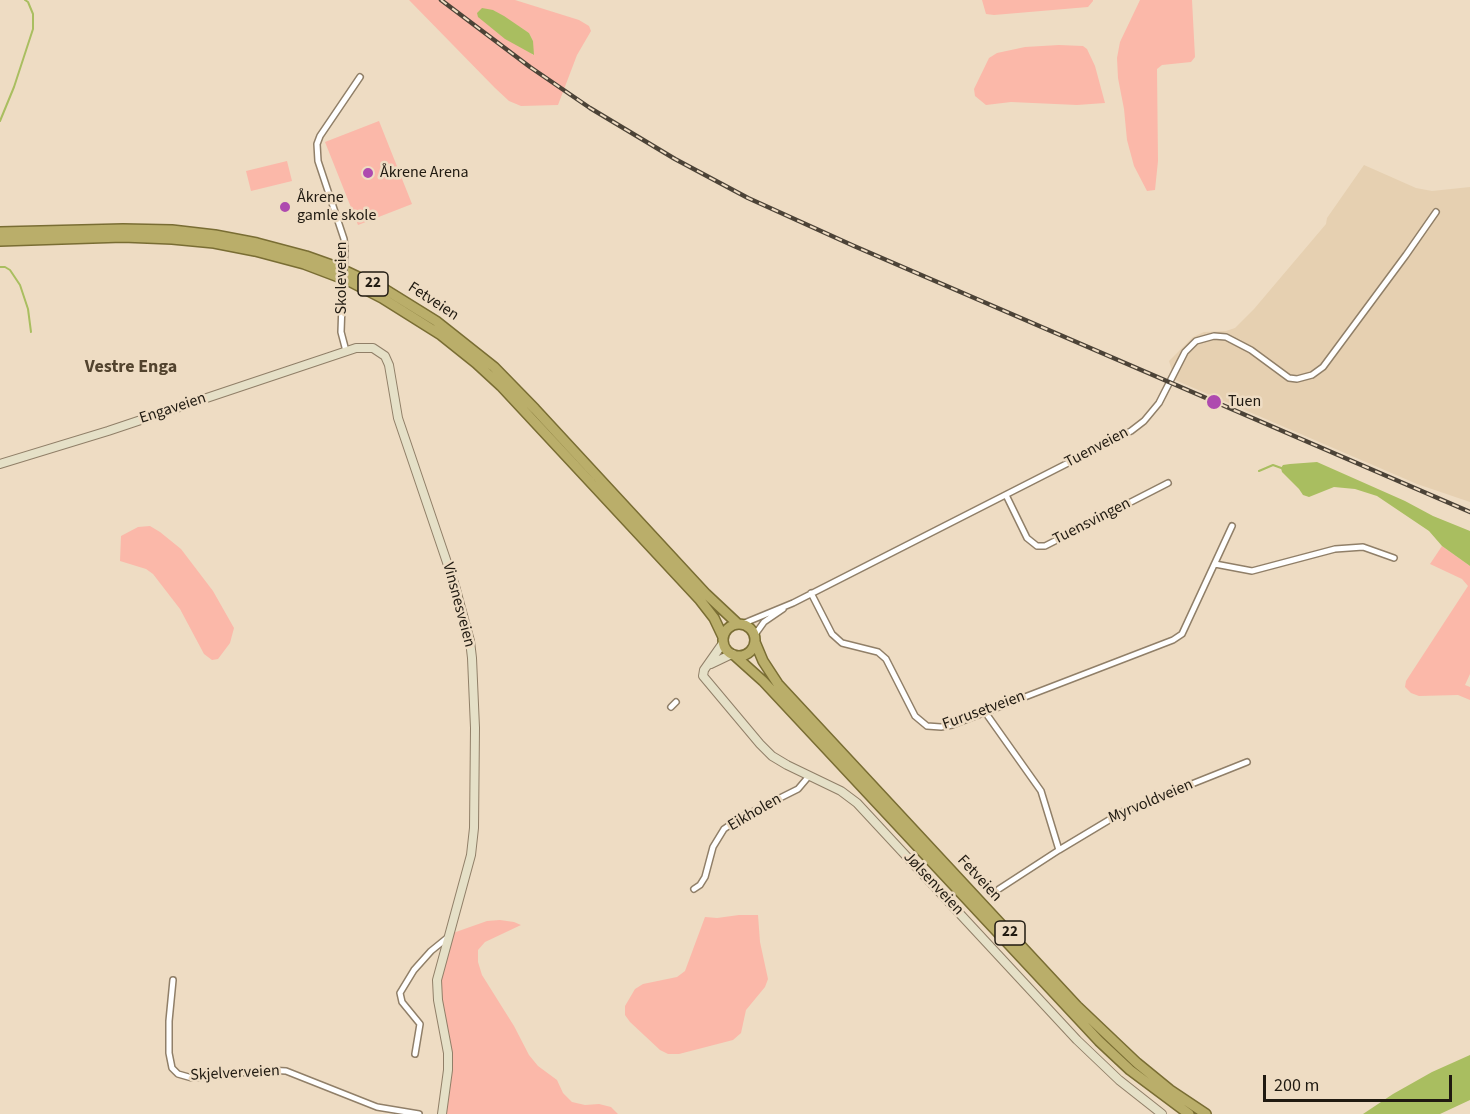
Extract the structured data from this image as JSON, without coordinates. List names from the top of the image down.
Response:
{
  "streets": {
    "highway": ["22", "Fetveien"],
    "main road": ["Engaveien", "Vinsnesveien", "Jølsenveien"],
    "street": [
      "Skoleveien",
      "Tuenveien",
      "Tuensvingen",
      "Furusetveien",
      "Myrvoldveien",
      "Eikholen",
      "Skjelverveien"
    ]
  },
  "crossings": [
    ["Skoleveien", "Engaveien"],
    ["Skoleveien", "Vinsnesveien"],
    ["22", "Fetveien"],
    ["22", "Tuenveien"],
    ["Fetveien", "Tuenveien"],
    ["Engaveien", "Vinsnesveien"],
    ["Tuenveien", "Tuensvingen"],
    ["Tuenveien", "Furusetveien"],
    ["Eikholen", "Jølsenveien"]
  ],
  "districts": ["Vestre Enga"],
  "places": ["Åkrene Arena", "Åkrene gamle skole", "Tuen"],
  "scale_bar": "200 m"
}
